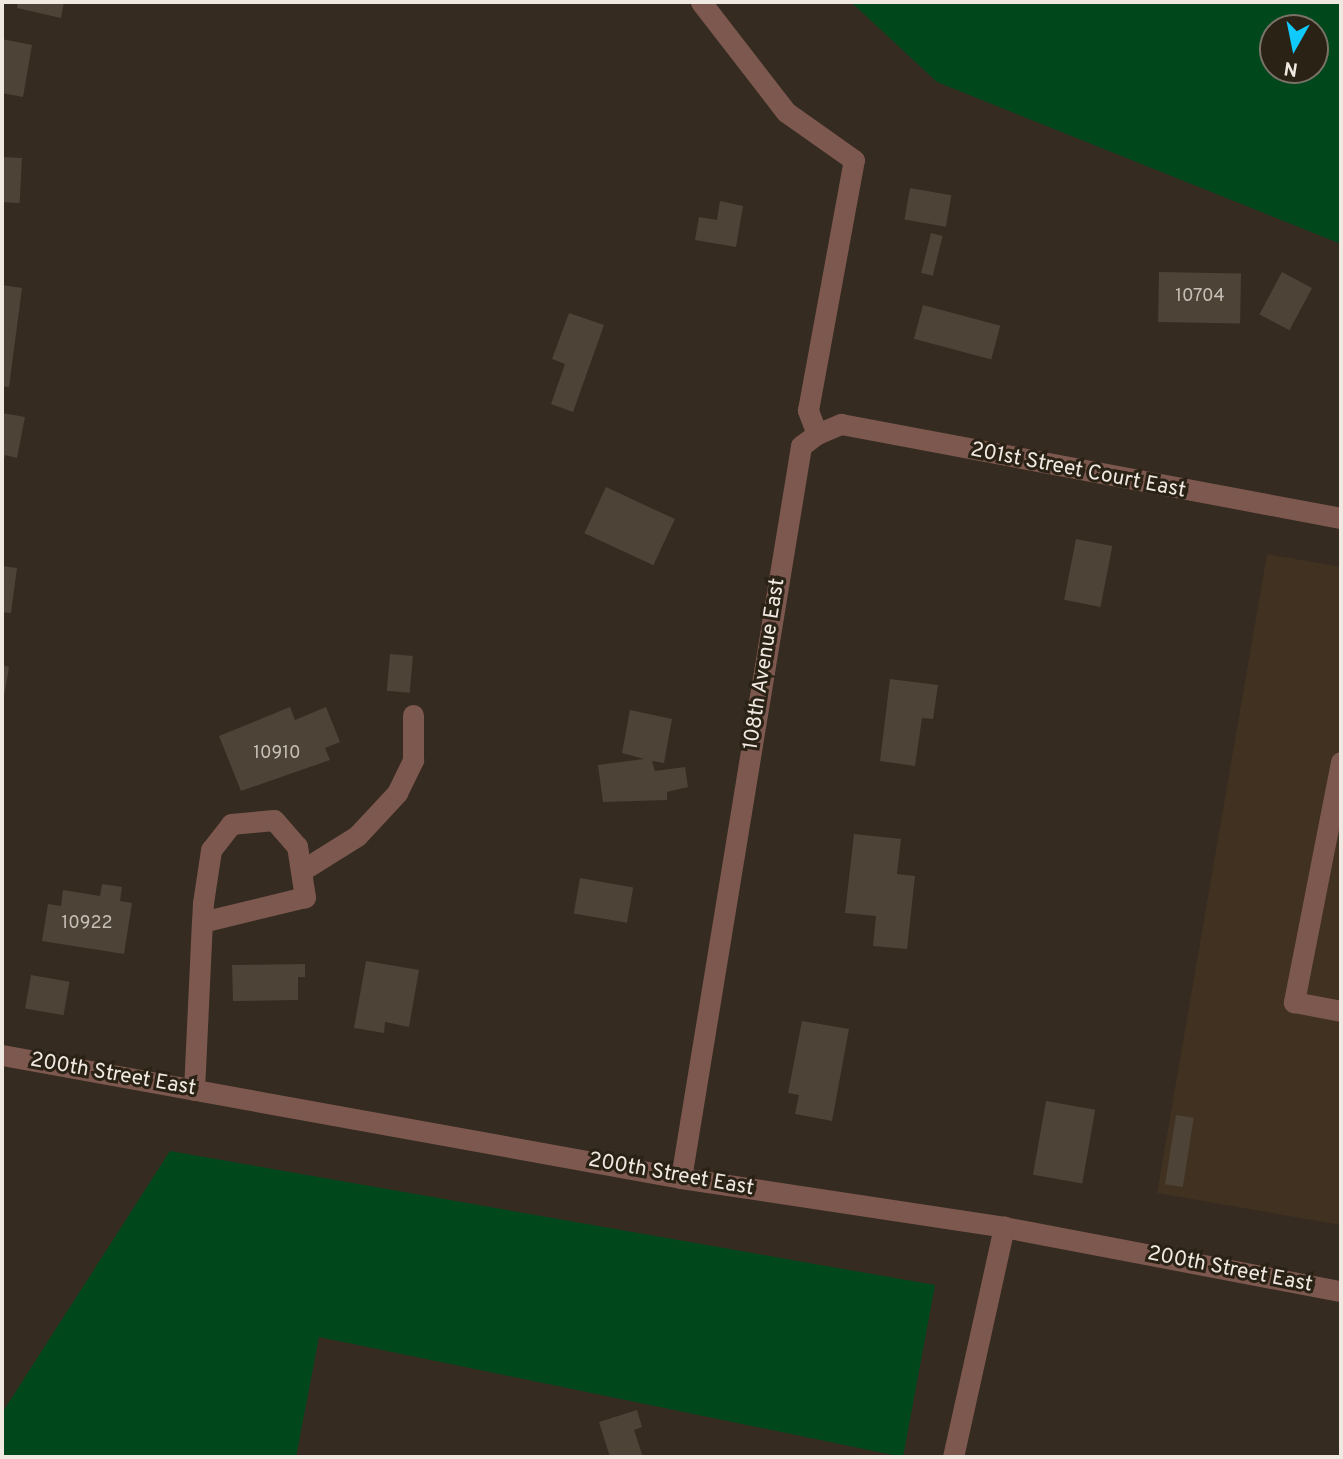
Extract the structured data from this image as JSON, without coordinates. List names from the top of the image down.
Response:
{
  "streets": {
    "street": ["201st Street Court East", "108th Avenue East", "200th Street East"]
  },
  "crossings": [
    ["201st Street Court East", "108th Avenue East"],
    ["108th Avenue East", "200th Street East"]
  ],
  "house_numbers": ["10704", "10910", "10922"],
  "north": "bottom"
}
